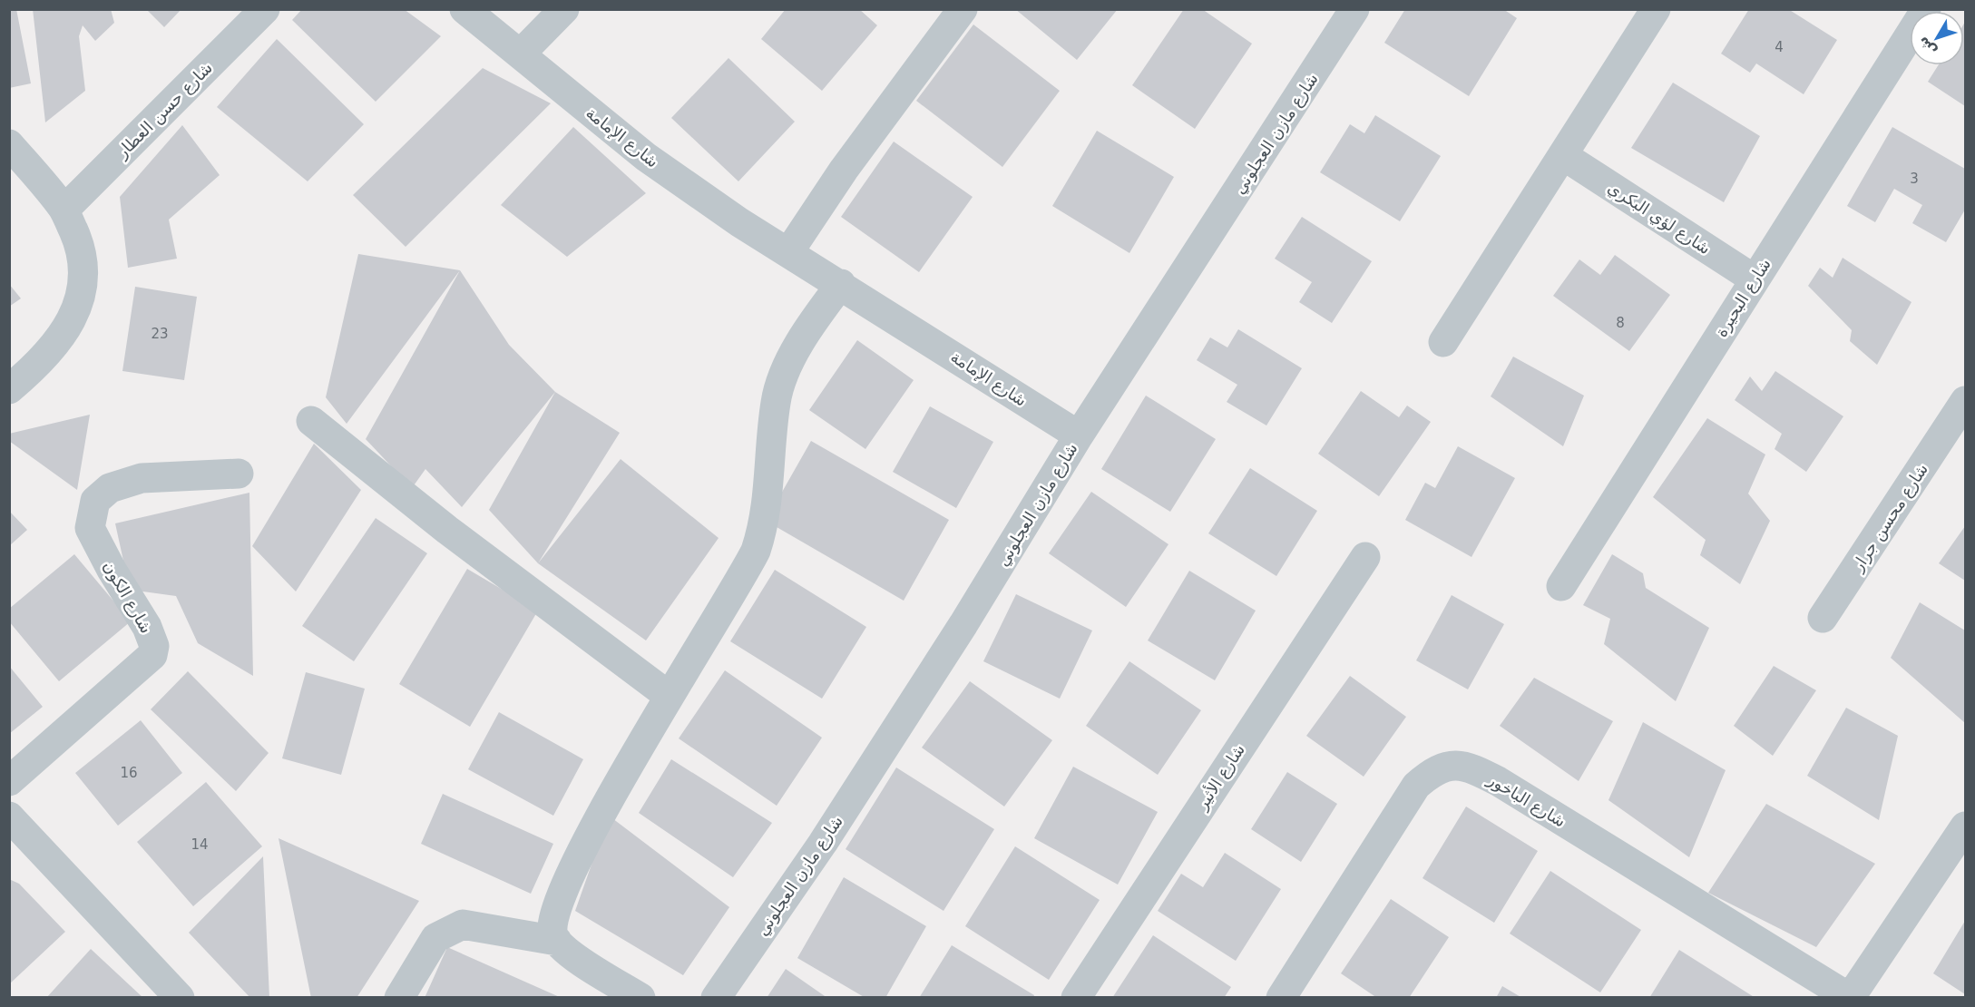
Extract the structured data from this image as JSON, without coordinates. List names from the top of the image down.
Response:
{
  "streets": {
    "street": [
      "شارع حسن العطار",
      "شارع مازن العجلوني",
      "شارع الإمامة",
      "شارع لؤي البكري",
      "شارع البحيرة",
      "شارع محسن جرار",
      "شارع الكون",
      "شارع الأثير",
      "شارع الباخور"
    ]
  },
  "crossings": [
    ["شارع مازن العجلوني", "شارع الإمامة"],
    ["شارع لؤي البكري", "شارع البحيرة"]
  ],
  "house_numbers": [
    "4",
    "3",
    "8",
    "23",
    "16",
    "14"
  ],
  "north": "bottom left"
}
